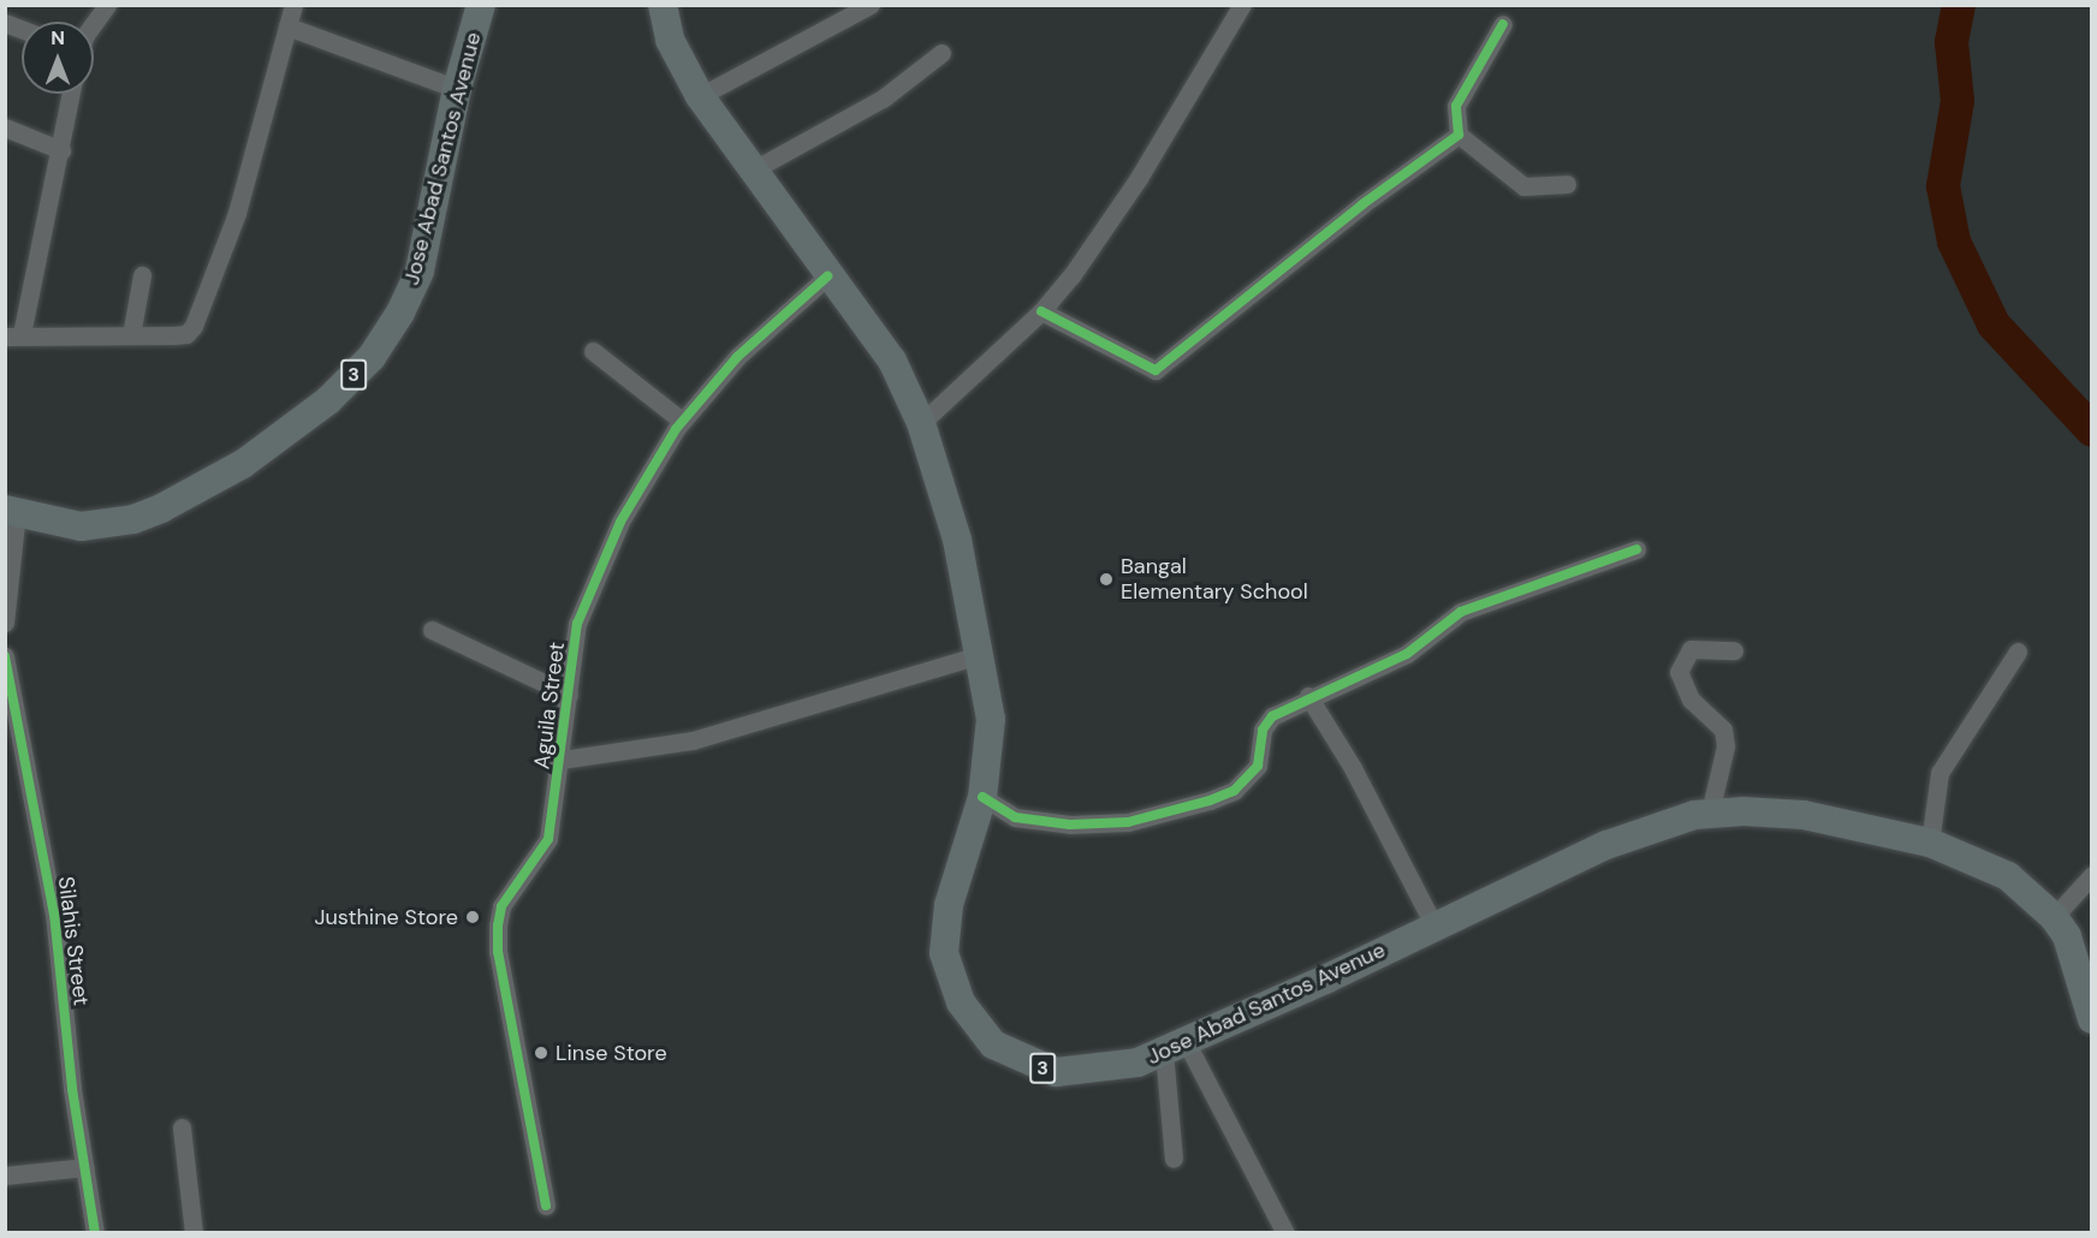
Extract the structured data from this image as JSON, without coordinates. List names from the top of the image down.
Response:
{
  "streets": {
    "highway": ["Jose Abad Santos Avenue", "3"],
    "street": ["Aguila Street", "Silahis Street"]
  },
  "crossings": [
    ["Jose Abad Santos Avenue", "Aguila Street"]
  ],
  "places": ["Bangal Elementary School", "Justhine Store", "Linse Store"],
  "north": "top"
}
